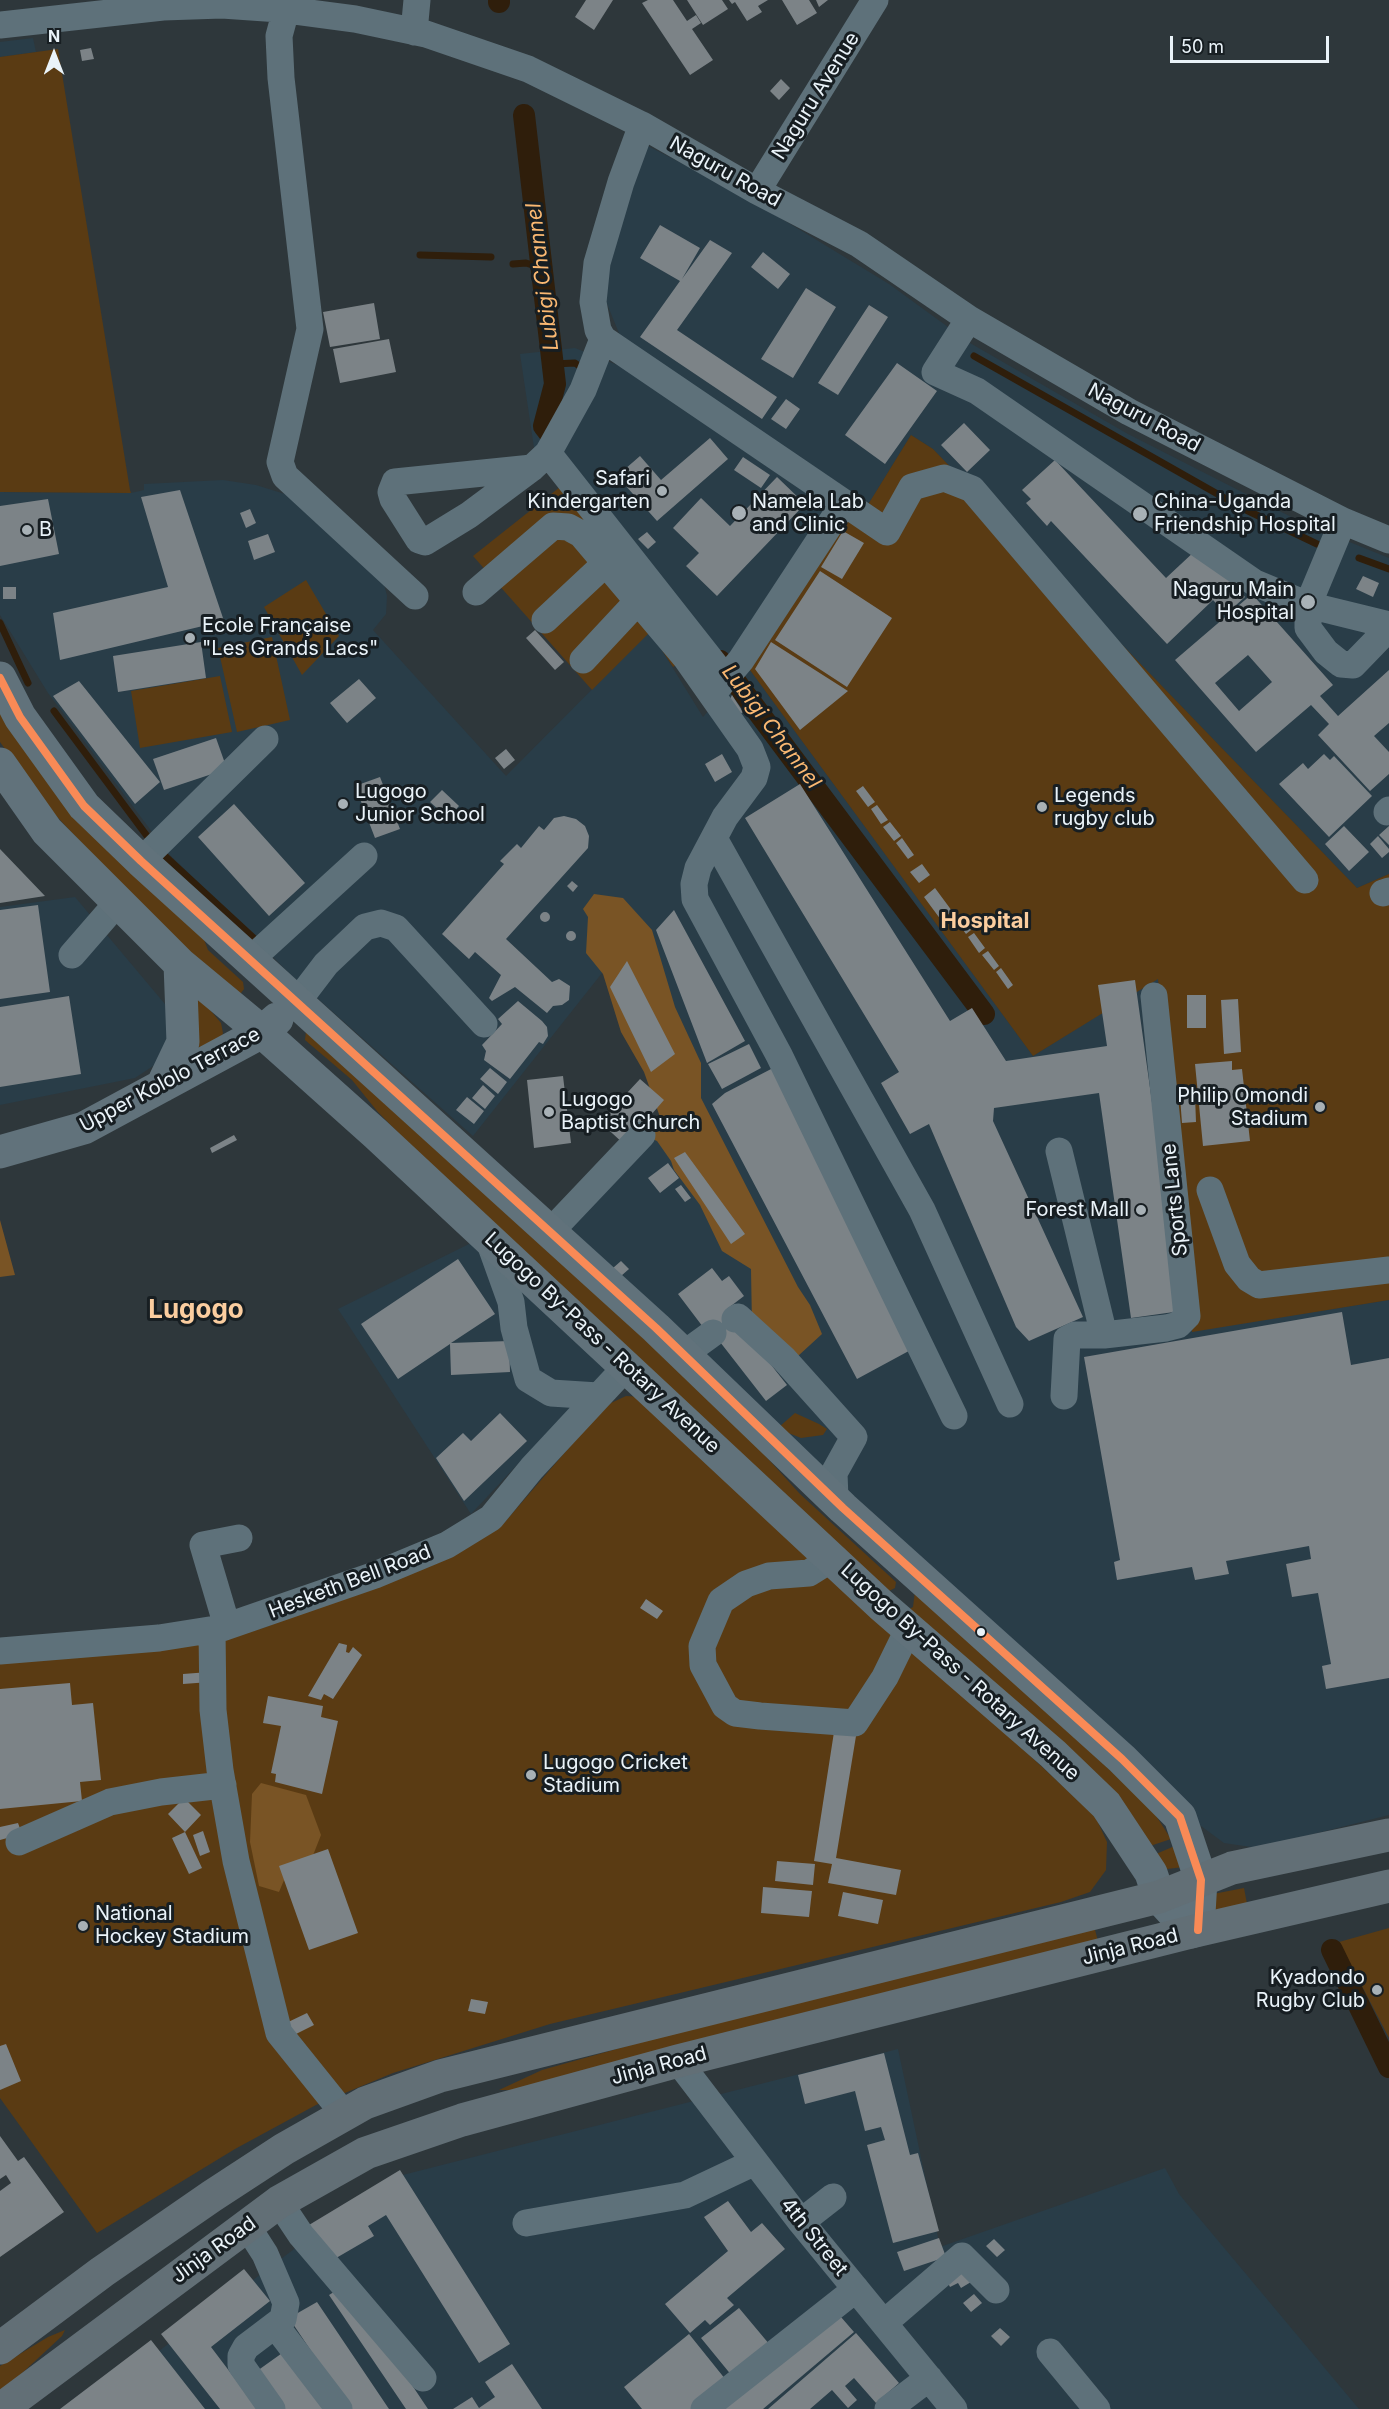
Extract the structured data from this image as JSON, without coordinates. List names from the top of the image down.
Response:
{
  "streets": {
    "highway": ["Jinja Road"],
    "main road": ["Upper Kololo Terrace", "Lugogo By-Pass - Rotary Avenue"],
    "street": [
      "Naguru Avenue",
      "Naguru Road",
      "Sports Lane",
      "Hesketh Bell Road",
      "4th Street"
    ]
  },
  "crossings": [
    ["Naguru Avenue", "Naguru Road"],
    ["Upper Kololo Terrace", "Lugogo By-Pass - Rotary Avenue"],
    ["Lugogo By-Pass - Rotary Avenue", "Hesketh Bell Road"],
    ["Lugogo By-Pass - Rotary Avenue", "Jinja Road"],
    ["Jinja Road", "4th Street"]
  ],
  "districts": ["Hospital", "Lugogo"],
  "water": ["Lubigi Channel"],
  "places": [
    "Safari Kindergarten",
    "Namela Lab and Clinic",
    "China-Uganda Friendship Hospital",
    "B",
    "Naguru Main Hospital",
    "Ecole Française \"Les Grands Lacs\"",
    "Lugogo Junior School",
    "Legends rugby club",
    "Philip Omondi Stadium",
    "Lugogo Baptist Church",
    "Forest Mall",
    "Lugogo Cricket Stadium",
    "National Hockey Stadium",
    "Kyadondo Rugby Club"
  ],
  "scale_bar": "50 m",
  "north": "top"
}
